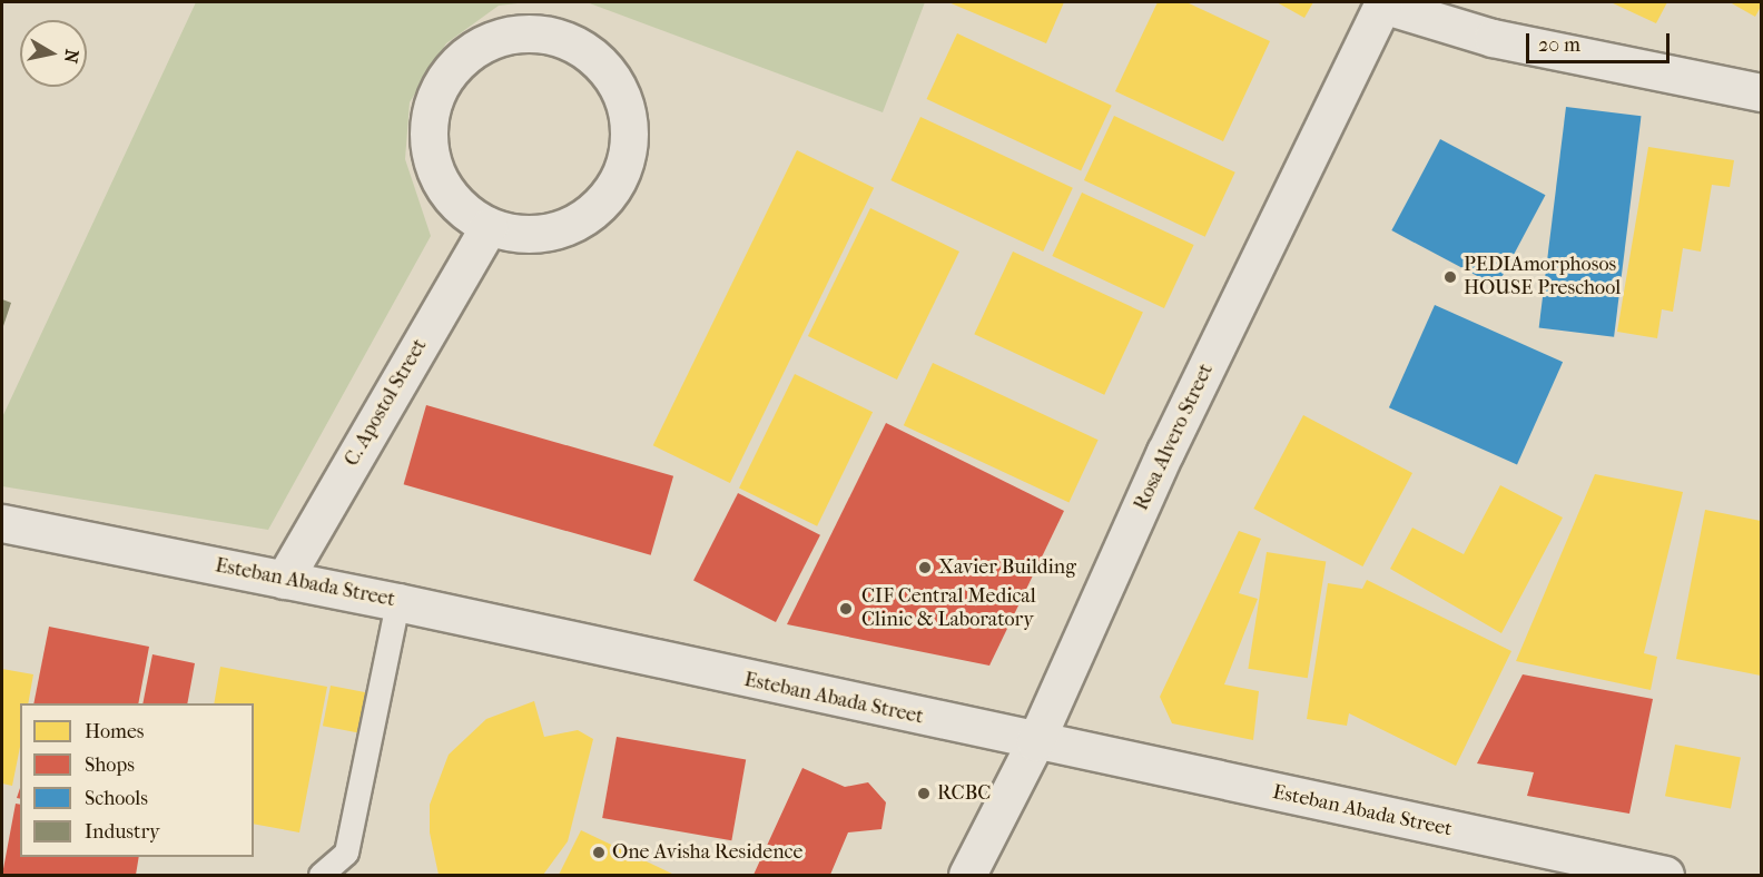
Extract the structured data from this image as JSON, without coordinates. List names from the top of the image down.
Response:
{
  "streets": {
    "street": ["C. Apostol Street", "Rosa Alvero Street", "Esteban Abada Street"]
  },
  "crossings": [
    ["C. Apostol Street", "Esteban Abada Street"],
    ["Rosa Alvero Street", "Esteban Abada Street"]
  ],
  "places": [
    "PEDIAmorphosos HOUSE Preschool",
    "Xavier Building",
    "CIF Central Medical Clinic & Laboratory",
    "RCBC",
    "One Avisha Residence"
  ],
  "legend": [
    "Homes",
    "Shops",
    "Schools",
    "Industry"
  ],
  "scale_bar": "20 m",
  "north": "right"
}
